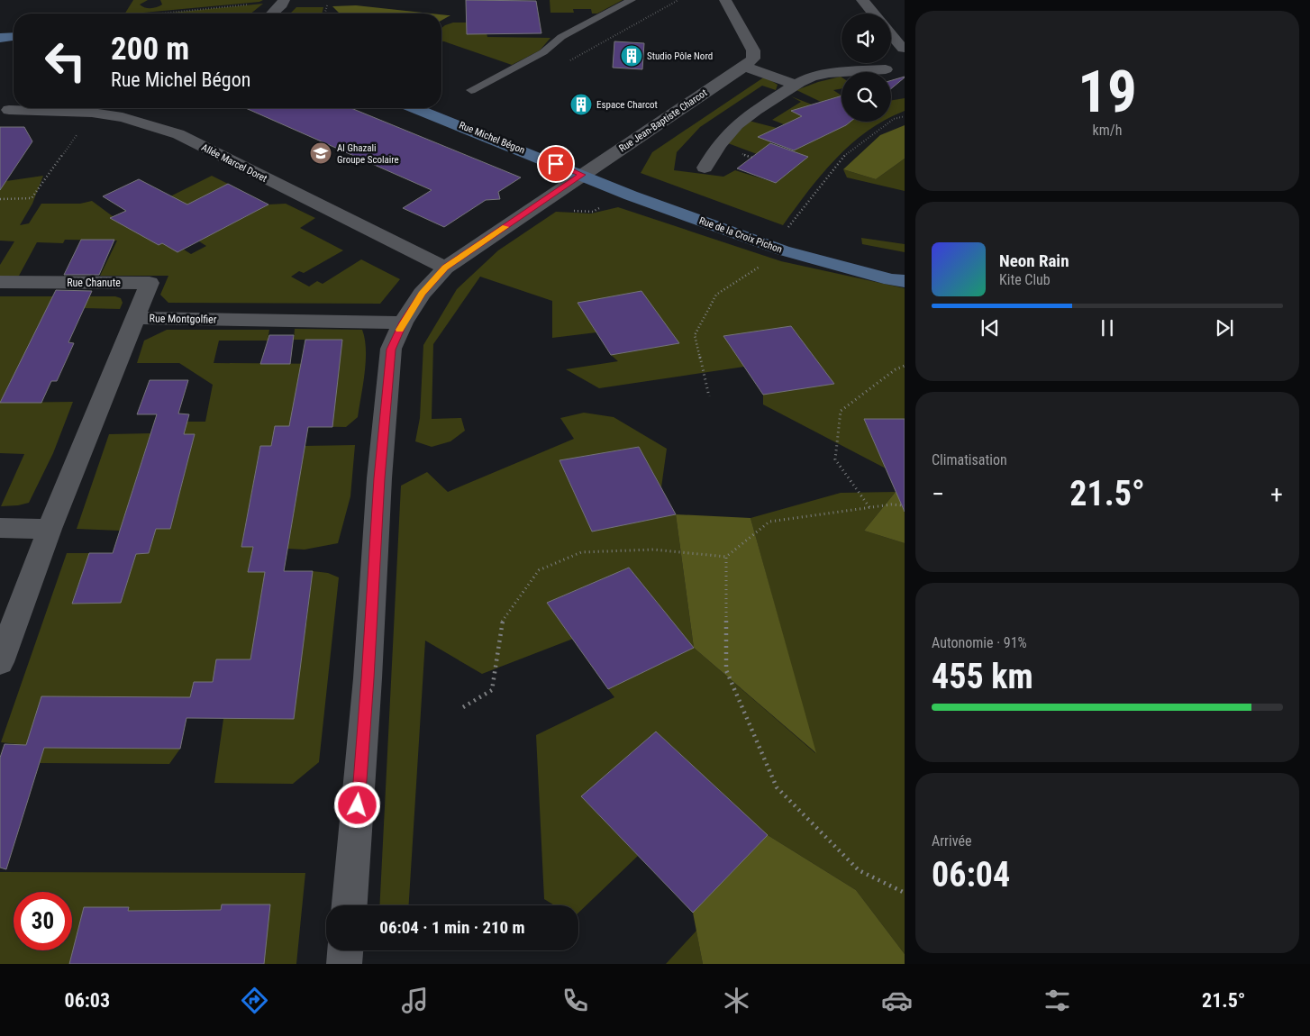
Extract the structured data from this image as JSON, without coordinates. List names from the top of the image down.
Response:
{
  "streets": {
    "street": [
      "Rue Jean-Baptiste Charcot",
      "Rue Michel Bégon",
      "Allée Marcel Doret",
      "Rue de la Croix Pichon",
      "Rue Chanute",
      "Rue Montgolfier"
    ]
  },
  "crossings": [
    ["Rue Jean-Baptiste Charcot", "Rue Michel Bégon"],
    ["Rue Jean-Baptiste Charcot", "Allée Marcel Doret"],
    ["Rue Jean-Baptiste Charcot", "Rue de la Croix Pichon"],
    ["Rue Jean-Baptiste Charcot", "Rue Montgolfier"],
    ["Rue Michel Bégon", "Rue de la Croix Pichon"],
    ["Rue Chanute", "Rue Montgolfier"]
  ],
  "places": {
    "building": ["Studio Pôle Nord", "Espace Charcot"],
    "school or university": ["Al Ghazali Groupe Scolaire"]
  },
  "page": {
    "tile": [
      ["19", "km/h"],
      "Climatisation",
      ["Autonomie · 91%", "455 km"],
      ["Arrivée", "06:04"]
    ],
    "turn": ["200 m", "Rue Michel Bégon"],
    "song": ["Neon Rain", "Kite Club"],
    "heat": ["−", "21.5°", "+"],
    "limit": "30",
    "trip": "06:04 · 1 min · 210 m",
    "tabs": ["06:03", "21.5°"]
  }
}
